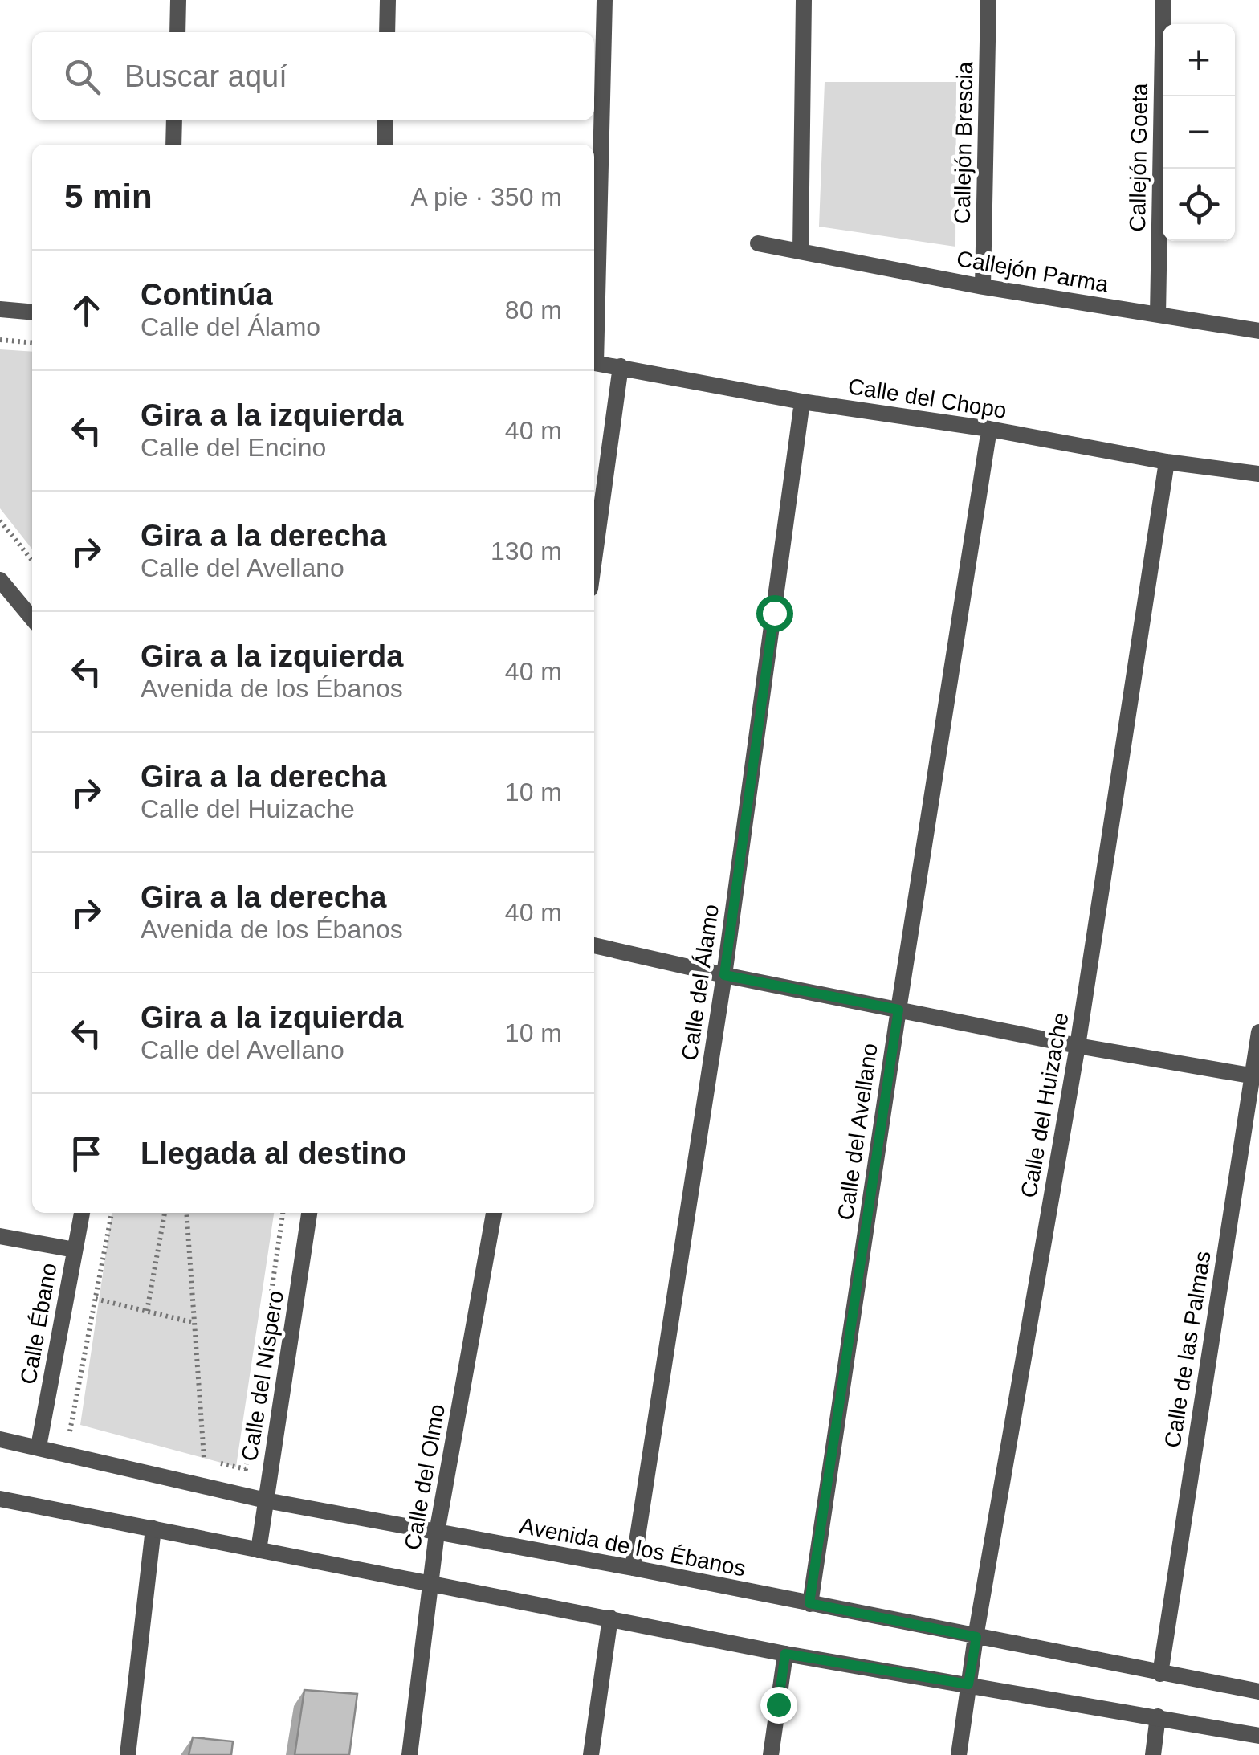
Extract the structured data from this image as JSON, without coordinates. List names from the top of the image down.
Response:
{
  "streets": {
    "street": [
      "Callejón Brescia",
      "Callejón Goeta",
      "Callejón Parma",
      "Calle del Chopo",
      "Calle del Álamo",
      "Calle del Huizache",
      "Calle del Avellano",
      "Calle Ébano",
      "Calle de las Palmas",
      "Calle del Níspero",
      "Calle del Olmo",
      "Avenida de los Ébanos"
    ]
  },
  "crossings": [
    ["Callejón Brescia", "Callejón Parma"],
    ["Callejón Goeta", "Callejón Parma"],
    ["Calle del Chopo", "Calle del Álamo"],
    ["Calle del Chopo", "Calle del Huizache"],
    ["Calle del Chopo", "Calle del Avellano"],
    ["Calle del Álamo", "Avenida de los Ébanos"],
    ["Calle del Huizache", "Avenida de los Ébanos"],
    ["Calle del Avellano", "Avenida de los Ébanos"],
    ["Calle Ébano", "Avenida de los Ébanos"],
    ["Calle de las Palmas", "Avenida de los Ébanos"],
    ["Calle del Níspero", "Avenida de los Ébanos"],
    ["Calle del Olmo", "Avenida de los Ébanos"]
  ],
  "page": {
    "map_buttons": ["+", "−"],
    "search": "Buscar aquí",
    "heading": ["5 min", "A pie · 350 m"],
    "list": [
      ["Continúa", "Calle del Álamo", "80 m"],
      ["Gira a la izquierda", "Calle del Encino", "40 m"],
      ["Gira a la derecha", "Calle del Avellano", "130 m"],
      ["Gira a la izquierda", "Avenida de los Ébanos", "40 m"],
      ["Gira a la derecha", "Calle del Huizache", "10 m"],
      ["Gira a la derecha", "Avenida de los Ébanos", "40 m"],
      ["Gira a la izquierda", "Calle del Avellano", "10 m"],
      "Llegada al destino"
    ]
  }
}
